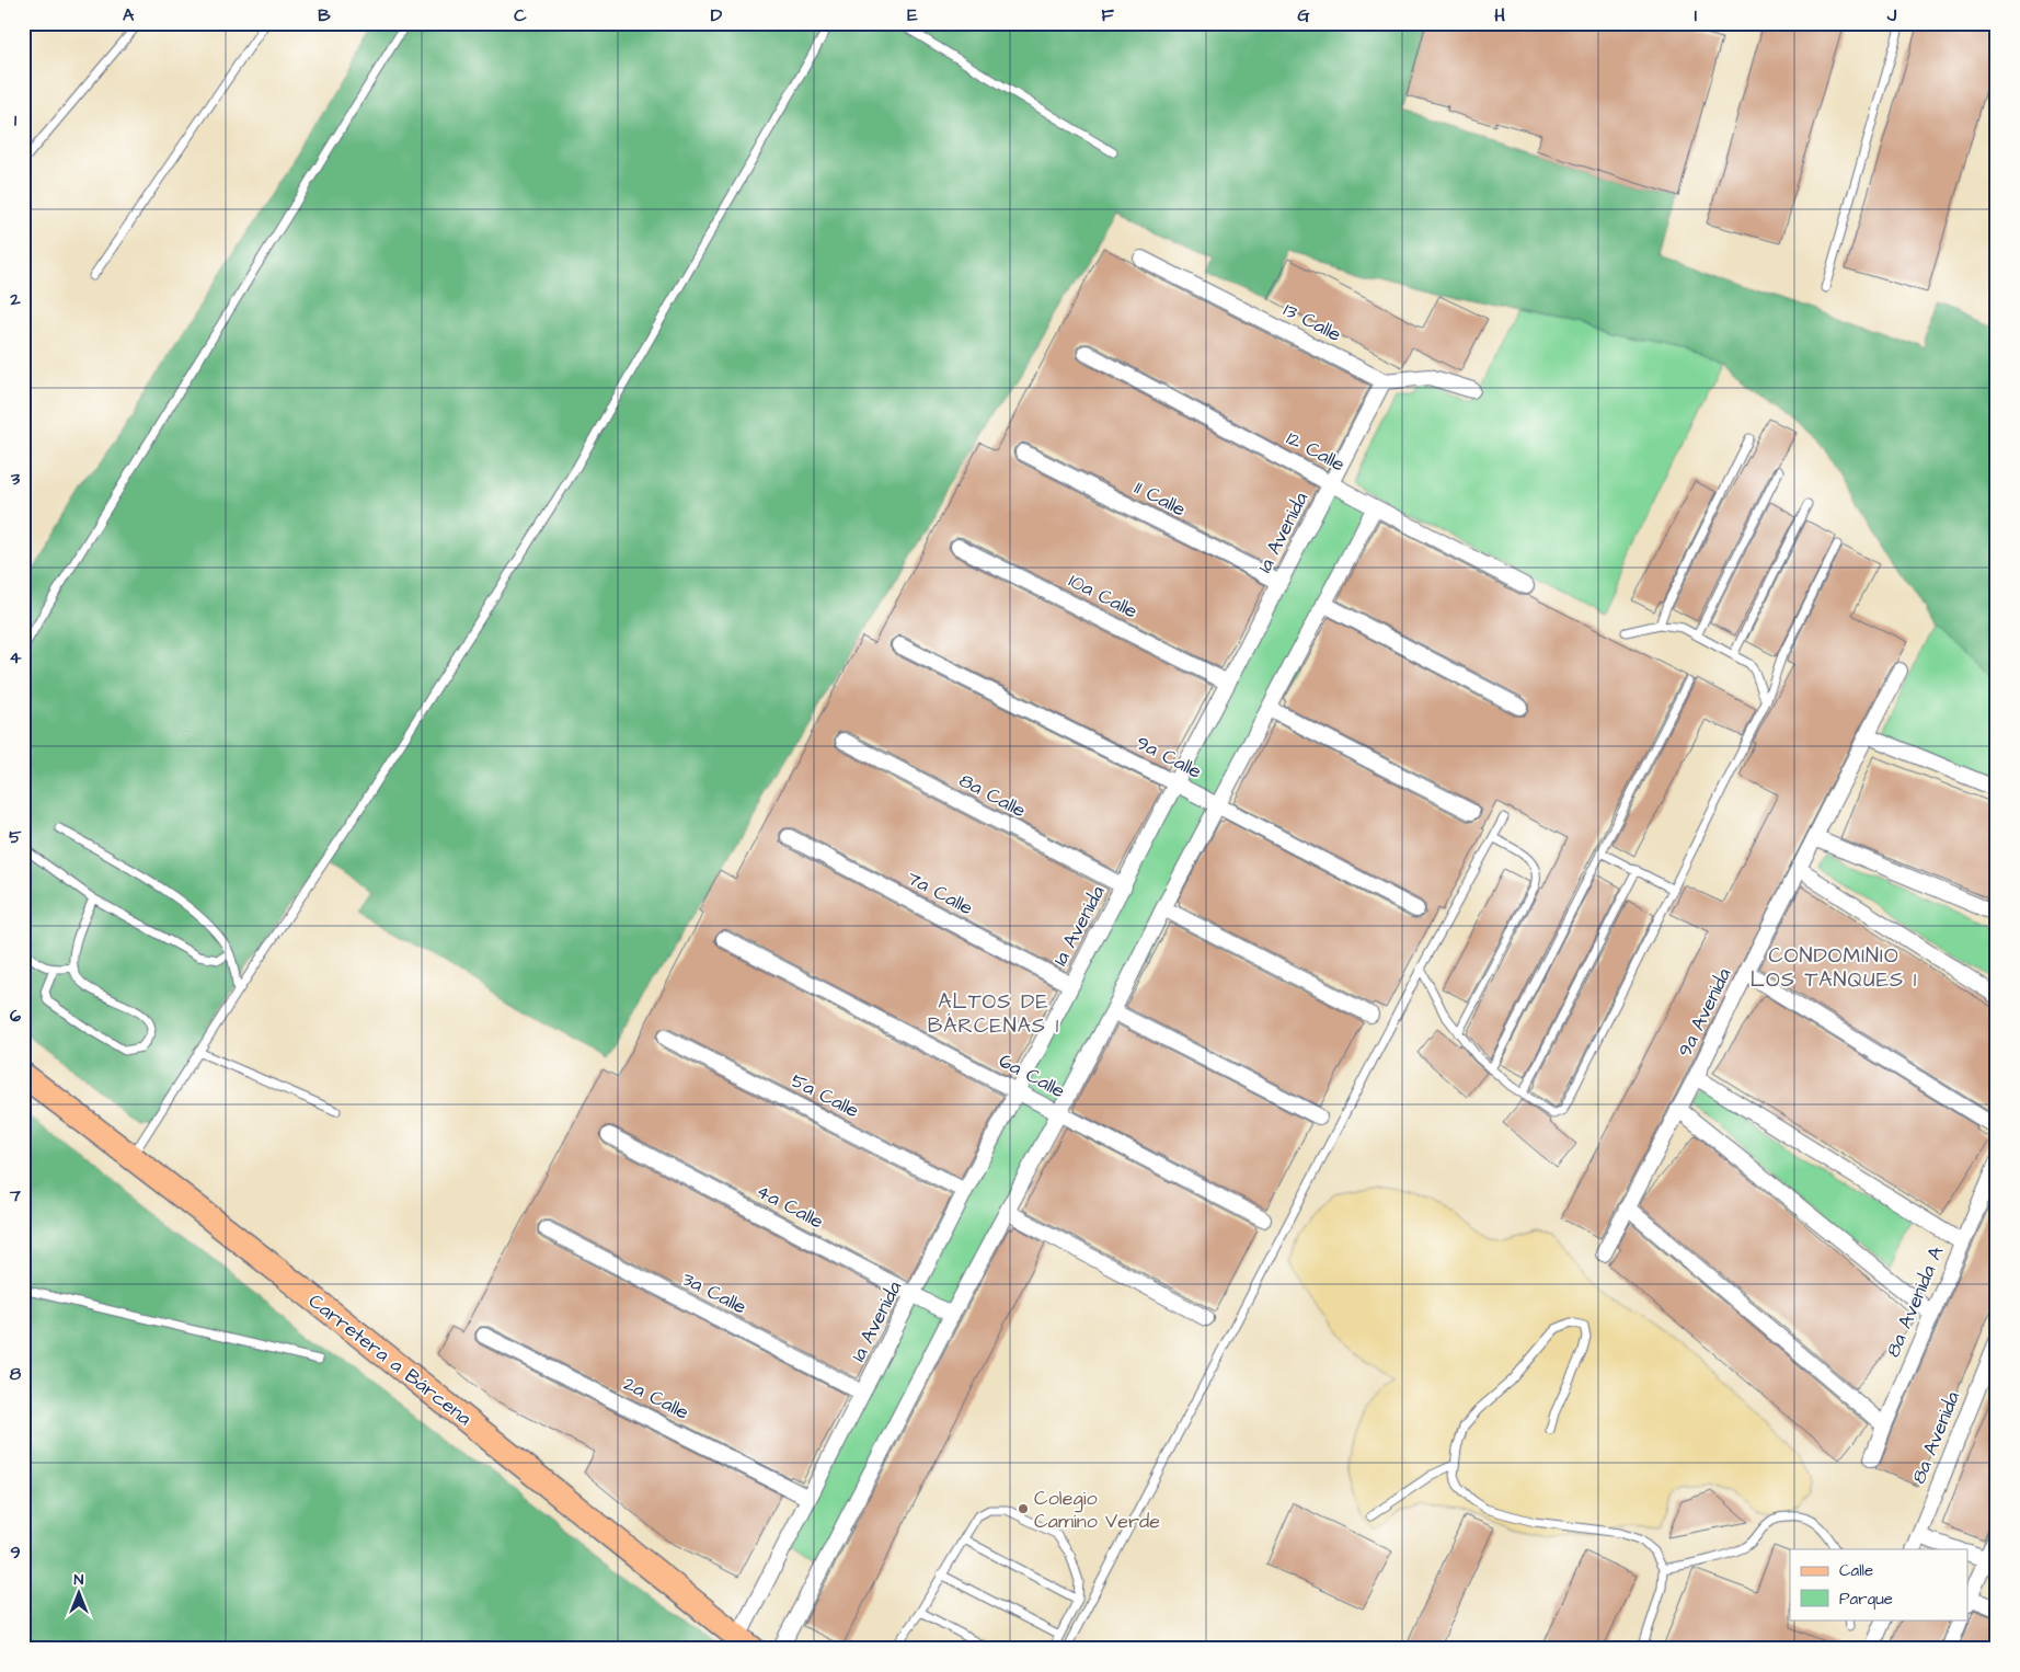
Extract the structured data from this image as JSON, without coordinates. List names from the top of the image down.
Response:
{
  "streets": {
    "main road": ["Carretera a Bárcena"],
    "street": [
      "13 Calle",
      "12 Calle",
      "11 Calle",
      "1a Avenida",
      "10a Calle",
      "9a Calle",
      "8a Calle",
      "7a Calle",
      "9a Avenida",
      "6a Calle",
      "5a Calle",
      "4a Calle",
      "3a Calle",
      "8a Avenida A",
      "2a Calle",
      "8a Avenida"
    ]
  },
  "crossings": [
    ["13 Calle", "1a Avenida"],
    ["12 Calle", "1a Avenida"],
    ["11 Calle", "1a Avenida"],
    ["1a Avenida", "10a Calle"],
    ["1a Avenida", "9a Calle"],
    ["1a Avenida", "8a Calle"],
    ["1a Avenida", "7a Calle"],
    ["1a Avenida", "6a Calle"],
    ["1a Avenida", "5a Calle"],
    ["1a Avenida", "4a Calle"],
    ["1a Avenida", "3a Calle"],
    ["1a Avenida", "Carretera a Bárcena"],
    ["1a Avenida", "2a Calle"]
  ],
  "districts": ["CONDOMINIO LOS TANQUES 1", "ALTOS DE BÁRCENAS 1"],
  "places": ["Colegio Camino Verde"],
  "legend": ["Calle", "Parque"],
  "north": "top",
  "grid": {
    "columns": [
      "A",
      "B",
      "C",
      "D",
      "E",
      "F",
      "G",
      "H",
      "I",
      "J"
    ],
    "rows": [
      "1",
      "2",
      "3",
      "4",
      "5",
      "6",
      "7",
      "8",
      "9"
    ]
  }
}
